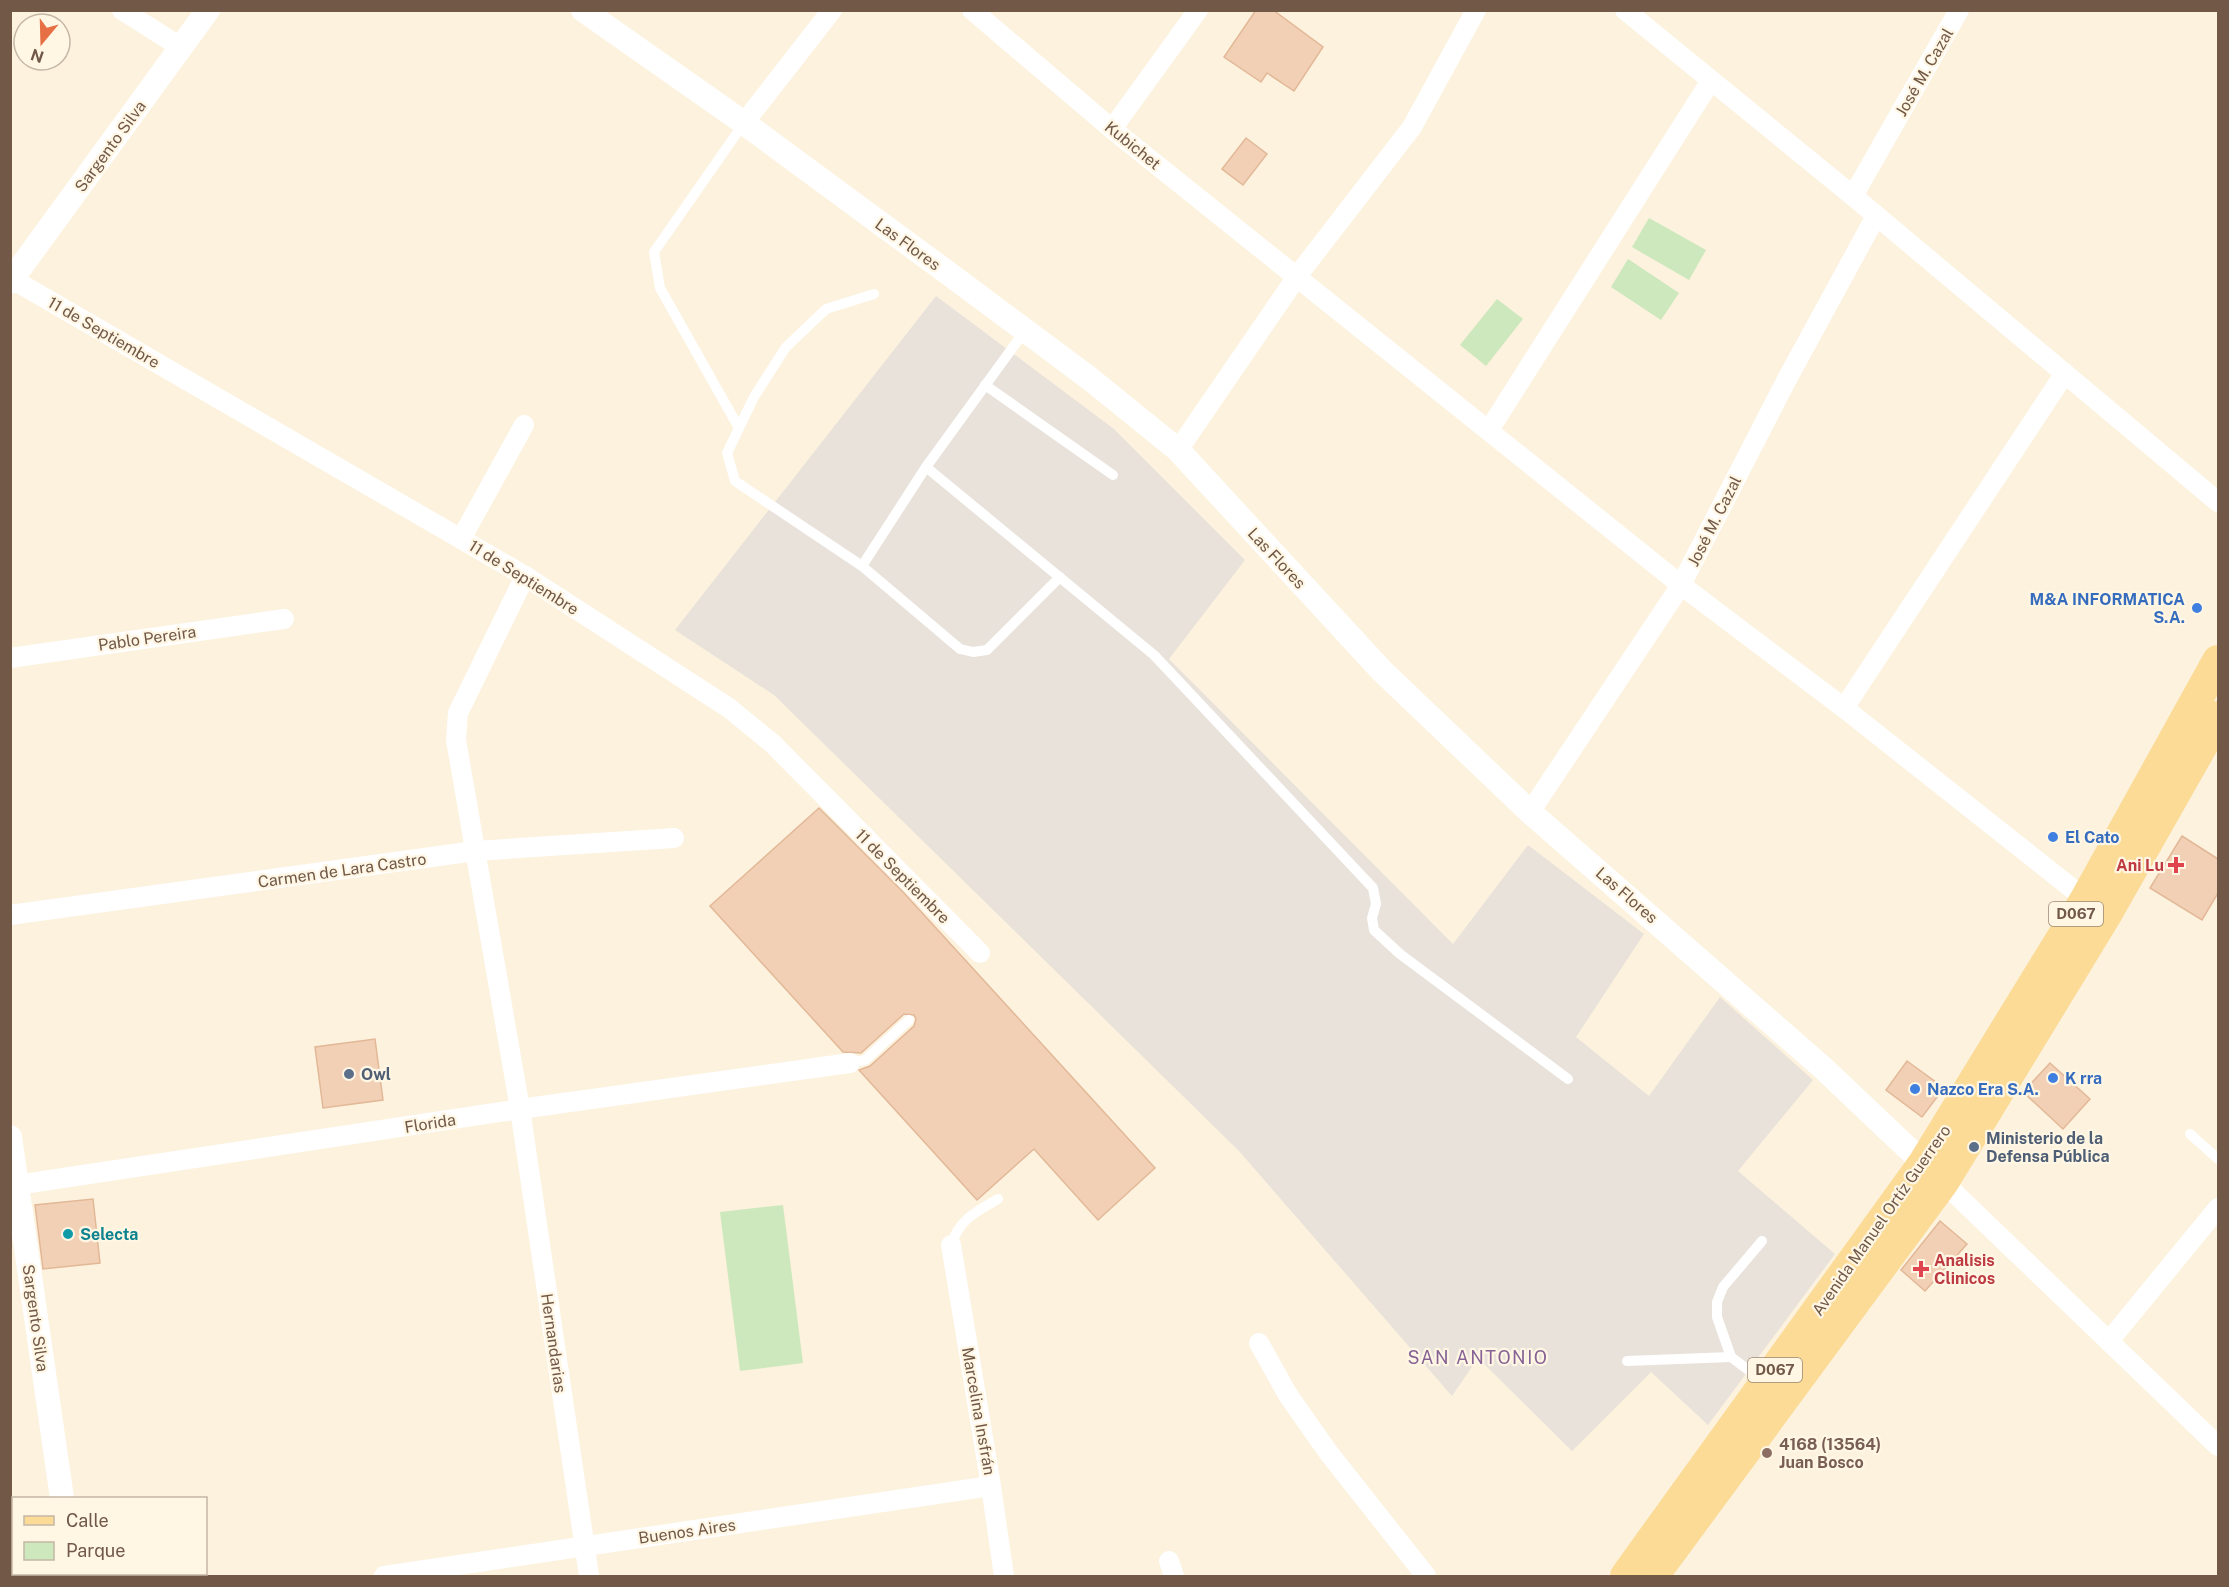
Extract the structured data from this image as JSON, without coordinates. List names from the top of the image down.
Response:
{
  "streets": {
    "main road": ["D067", "Avenida Manuel Ortíz Guerrero"],
    "street": [
      "José M. Cazal",
      "Kubichet",
      "Sargento Silva",
      "Las Flores",
      "11 de Septiembre",
      "Pablo Pereira",
      "Carmen de Lara Castro",
      "Florida",
      "Hernandarias",
      "Marcelina Insfrán",
      "Buenos Aires"
    ]
  },
  "crossings": [
    ["José M. Cazal", "Kubichet"],
    ["José M. Cazal", "Las Flores"],
    ["Kubichet", "Avenida Manuel Ortíz Guerrero"],
    ["Sargento Silva", "11 de Septiembre"],
    ["Sargento Silva", "Florida"],
    ["Las Flores", "Avenida Manuel Ortíz Guerrero"],
    ["11 de Septiembre", "Hernandarias"],
    ["Carmen de Lara Castro", "Hernandarias"],
    ["Florida", "Hernandarias"],
    ["Hernandarias", "Buenos Aires"],
    ["Marcelina Insfrán", "Buenos Aires"]
  ],
  "districts": ["SAN ANTONIO"],
  "places": {
    "other": [
      "M&A INFORMATICA S.A.",
      "El Cato",
      "Owl",
      "K rra",
      "Nazco Era S.A.",
      "Ministerio de la Defensa Pública",
      "Selecta",
      "4168 (13564) Juan Bosco"
    ],
    "health": ["Ani Lu", "Analisis Clinicos"]
  },
  "legend": ["Calle", "Parque"],
  "north": "bottom"
}
